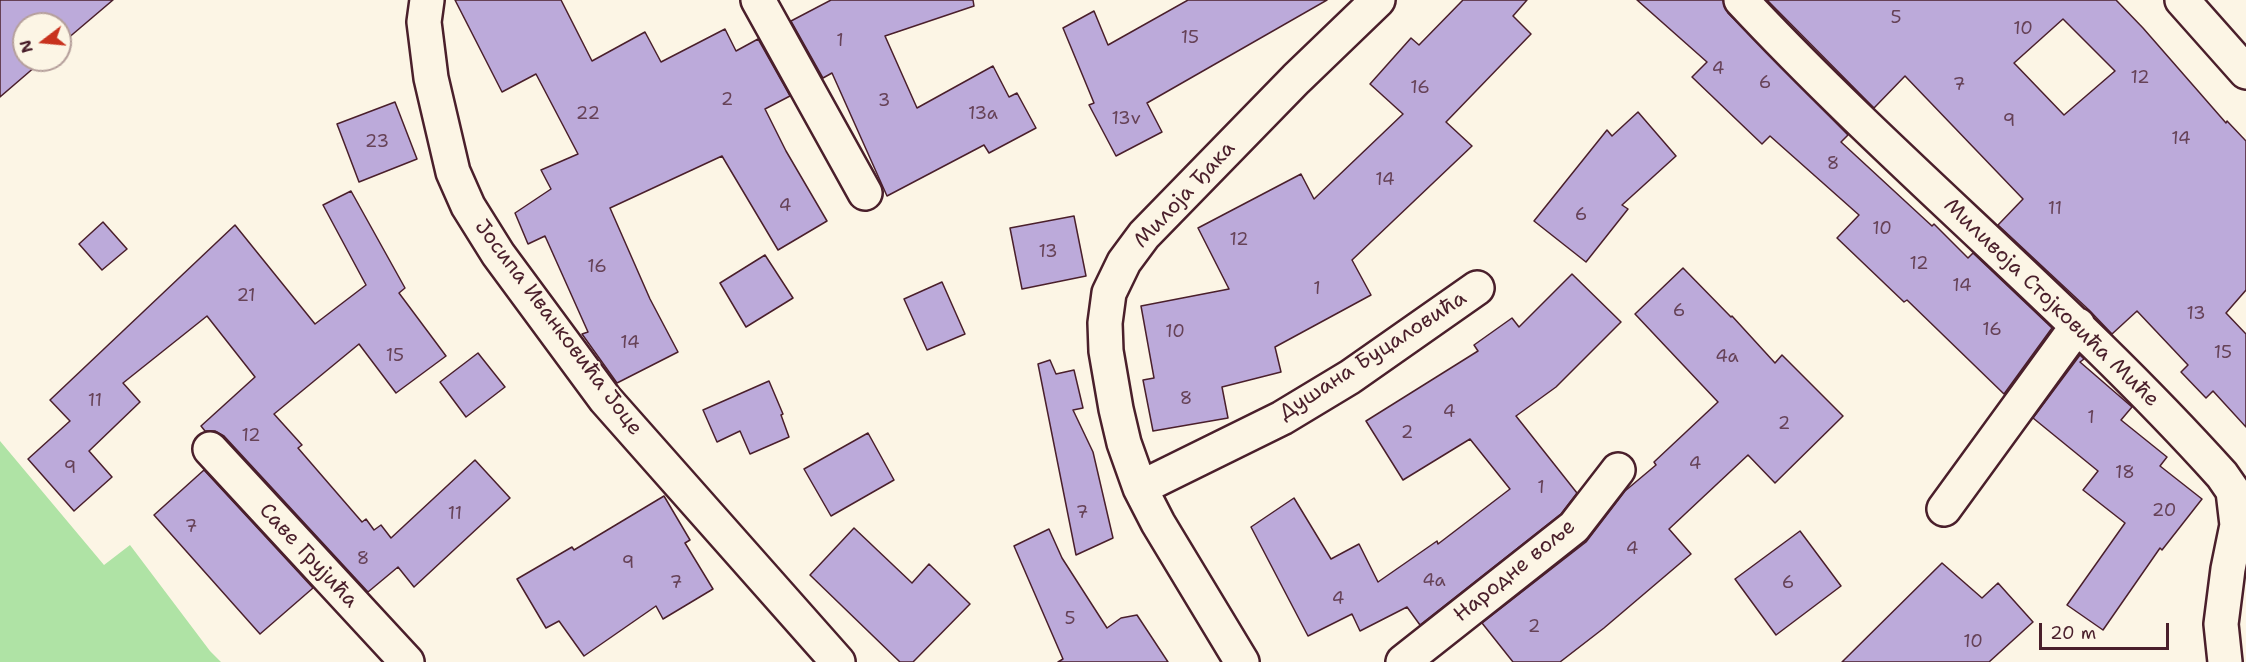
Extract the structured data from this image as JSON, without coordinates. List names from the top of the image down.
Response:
{
  "streets": {
    "street": [
      "Милоја Ђака",
      "Миливоја Стојковића Миће",
      "Јосипа Иванковића Јоце",
      "Душана Буцаловића",
      "Саве Грујића",
      "Народне воље"
    ]
  },
  "crossings": [
    ["Милоја Ђака", "Душана Буцаловића"]
  ],
  "house_numbers": [
    "5",
    "10",
    "15",
    "1",
    "4",
    "12",
    "6",
    "7",
    "16",
    "2",
    "3",
    "22",
    "13a",
    "13v",
    "9",
    "14",
    "23",
    "8",
    "14",
    "4",
    "11",
    "6",
    "10",
    "12",
    "13",
    "12",
    "16",
    "14",
    "1",
    "21",
    "6",
    "13",
    "16",
    "10",
    "14",
    "15",
    "15",
    "4a",
    "8",
    "11",
    "4",
    "1",
    "2",
    "2",
    "12",
    "4",
    "9",
    "18",
    "1",
    "20",
    "7",
    "11",
    "7",
    "4",
    "8",
    "9",
    "4a",
    "7",
    "6",
    "4",
    "5",
    "2",
    "10"
  ],
  "scale_bar": "20 m",
  "north": "left"
}
